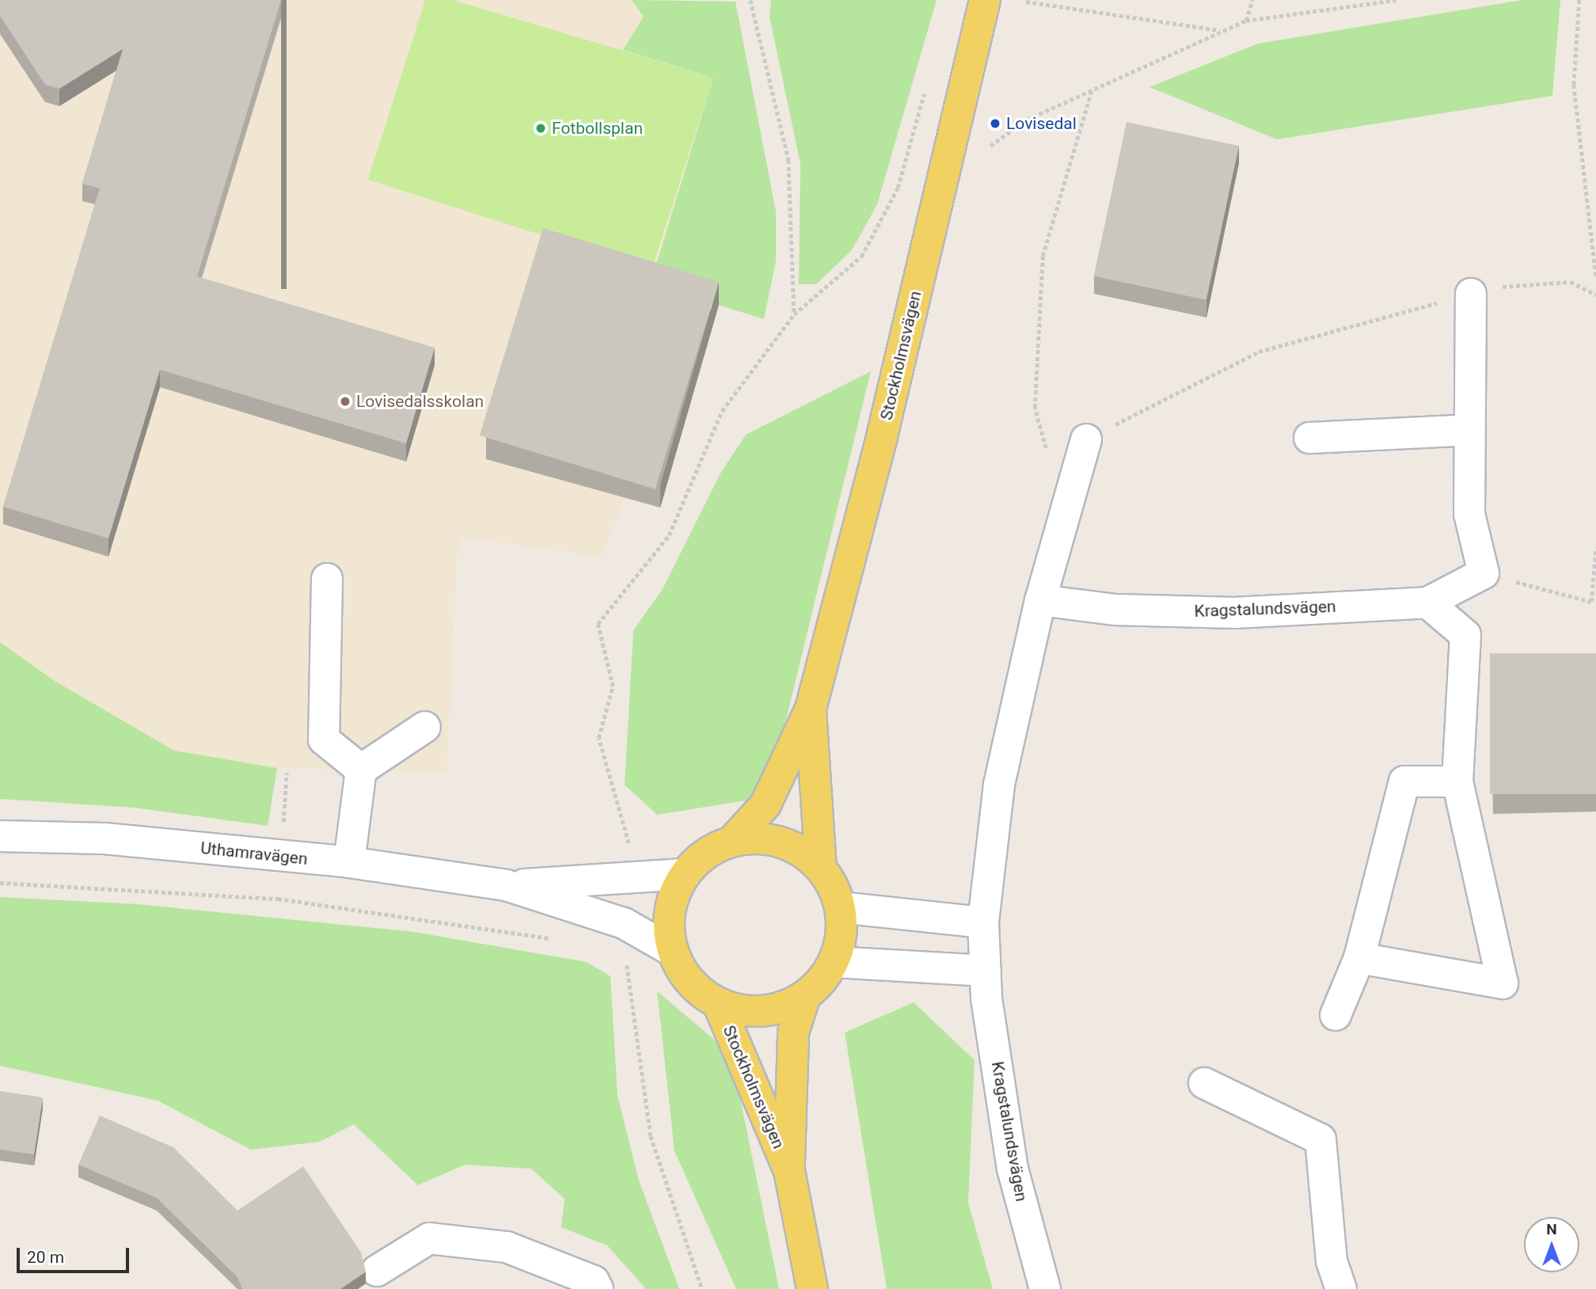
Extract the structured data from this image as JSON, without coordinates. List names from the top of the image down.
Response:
{
  "streets": {
    "main road": ["Stockholmsvägen"],
    "street": ["Kragstalundsvägen", "Uthamravägen"]
  },
  "crossings": [
    ["Stockholmsvägen", "Uthamravägen"]
  ],
  "places": ["Lovisedal", "Fotbollsplan", "Lovisedalsskolan"],
  "scale_bar": "20 m",
  "north": "top"
}
